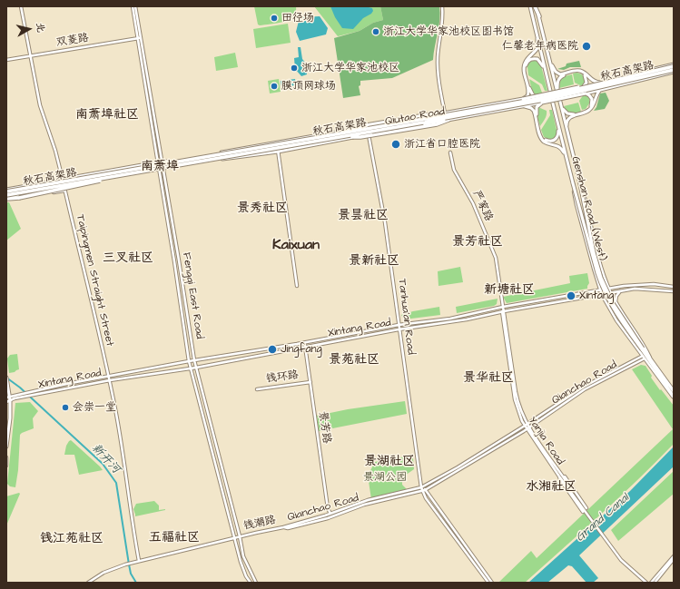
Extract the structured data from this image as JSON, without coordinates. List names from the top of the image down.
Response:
{
  "streets": {
    "highway": ["秋石高架路"],
    "main road": [
      "双菱路",
      "Qiutao Road",
      "严家路",
      "Genshan Road (West)",
      "Taipingmen Straight Street",
      "Fengqi East Road",
      "Tanhua'an Road",
      "Xintang Road",
      "钱环路",
      "Qianchao Road",
      "景芳路",
      "Yanjia Road",
      "钱潮路"
    ]
  },
  "crossings": [
    ["双菱路", "Taipingmen Straight Street"],
    ["双菱路", "Fengqi East Road"],
    ["秋石高架路", "Qiutao Road"],
    ["Qiutao Road", "Taipingmen Straight Street"],
    ["Qiutao Road", "Fengqi East Road"],
    ["Qiutao Road", "Tanhua'an Road"],
    ["严家路", "Xintang Road"],
    ["严家路", "Yanjia Road"],
    ["Genshan Road (West)", "Xintang Road"],
    ["Genshan Road (West)", "Qianchao Road"],
    ["Taipingmen Straight Street", "Xintang Road"],
    ["Fengqi East Road", "Xintang Road"],
    ["Fengqi East Road", "钱潮路"],
    ["Tanhua'an Road", "Xintang Road"],
    ["Tanhua'an Road", "Qianchao Road"],
    ["Xintang Road", "景芳路"],
    ["Xintang Road", "Yanjia Road"],
    ["钱环路", "景芳路"],
    ["Qianchao Road", "景芳路"],
    ["Qianchao Road", "Yanjia Road"],
    ["Qianchao Road", "钱潮路"]
  ],
  "districts": [
    "南萧埠社区",
    "南萧埠",
    "景秀社区",
    "景昙社区",
    "景芳社区",
    "Kaixuan",
    "三叉社区",
    "景新社区",
    "新塘社区",
    "景苑社区",
    "景华社区",
    "景湖社区",
    "水湘社区",
    "五福社区",
    "钱江苑社区"
  ],
  "water": ["新开河", "Grand Canal"],
  "parks": ["景湖公园"],
  "places": [
    "田径场",
    "浙江大学华家池校区图书馆",
    "仁馨老年病医院",
    "浙江大学华家池校区",
    "膜顶网球场",
    "浙江省口腔医院",
    "Xintang",
    "Jingfang",
    "会崇一堂"
  ],
  "north": "right"
}
